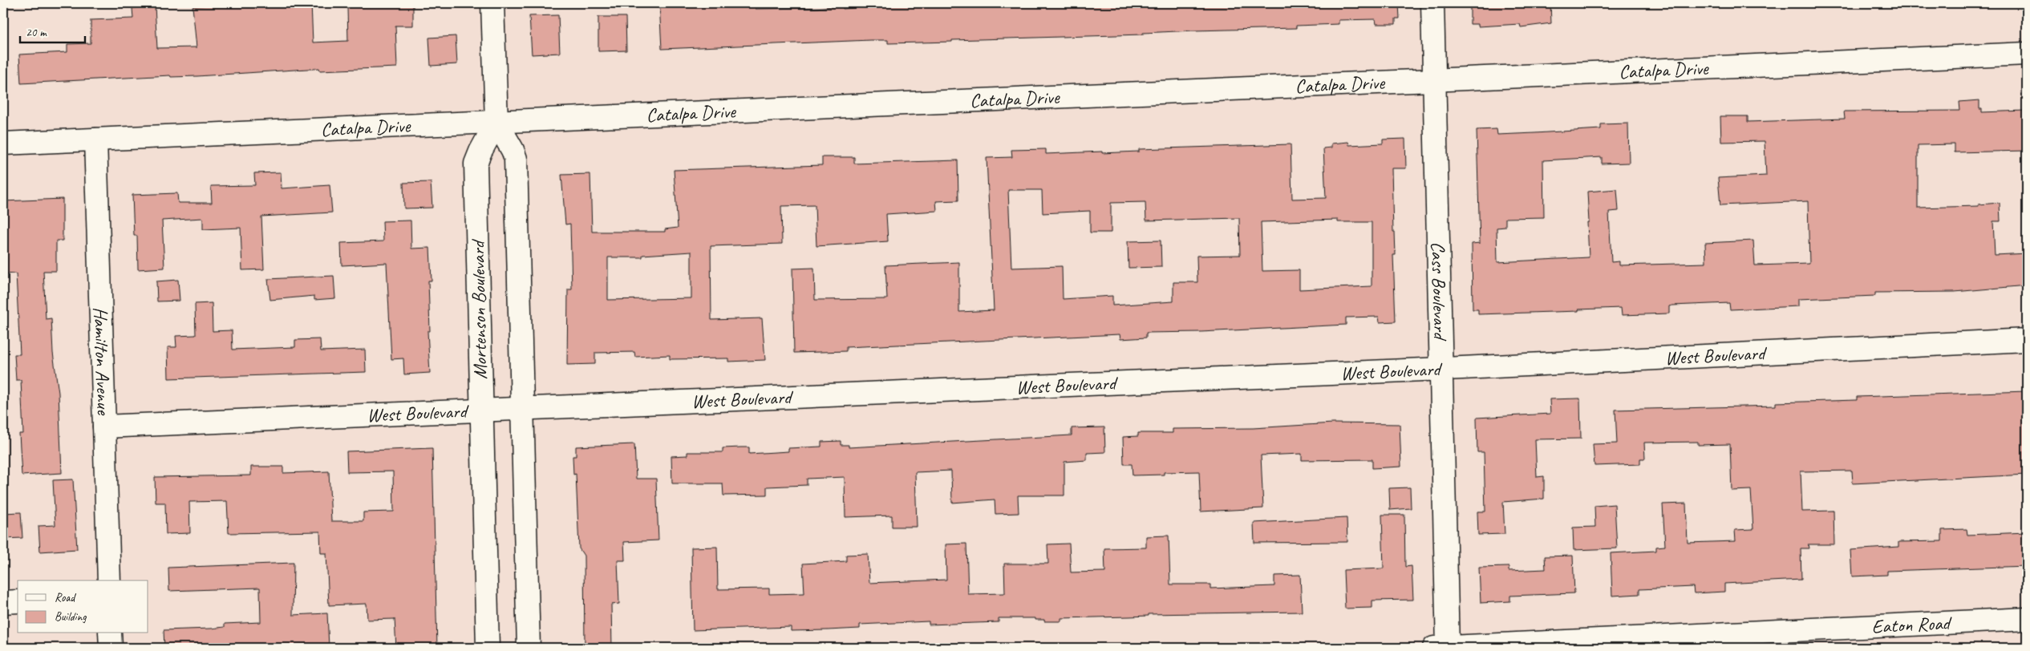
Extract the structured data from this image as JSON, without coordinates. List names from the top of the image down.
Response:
{
  "streets": {
    "street": [
      "Catalpa Drive",
      "Cass Boulevard",
      "Mortenson Boulevard",
      "West Boulevard",
      "Hamilton Avenue",
      "Eaton Road"
    ]
  },
  "crossings": [
    ["Catalpa Drive", "Cass Boulevard"],
    ["Catalpa Drive", "Mortenson Boulevard"],
    ["Catalpa Drive", "Hamilton Avenue"],
    ["Cass Boulevard", "West Boulevard"],
    ["Cass Boulevard", "Eaton Road"],
    ["Mortenson Boulevard", "West Boulevard"],
    ["West Boulevard", "Hamilton Avenue"]
  ],
  "legend": ["Road", "Building"],
  "scale_bar": "20 m"
}
